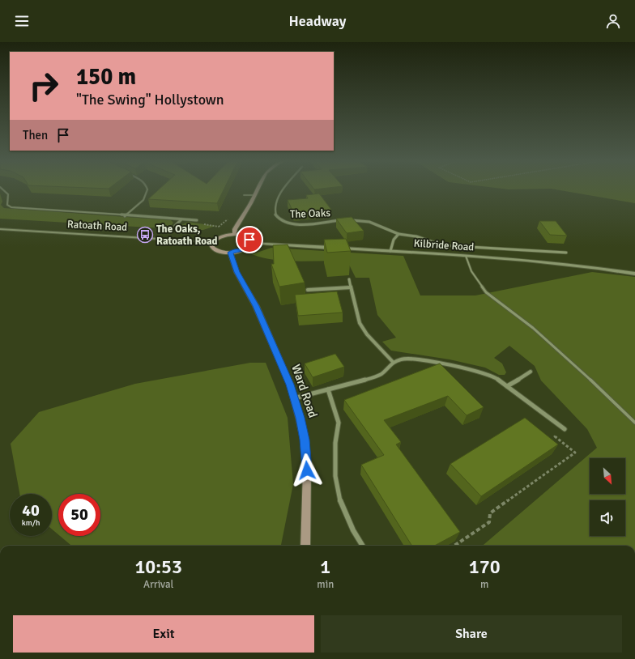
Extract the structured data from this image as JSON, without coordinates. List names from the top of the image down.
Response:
{
  "streets": {
    "main road": ["Ward Road"],
    "street": ["The Oaks", "Ratoath Road", "Kilbride Road"]
  },
  "places": {
    "bus stop": ["The Oaks, Ratoath Road"]
  },
  "north": "bottom right",
  "page": {
    "header": "Headway",
    "turn": ["150 m", "\"The Swing\" Hollystown"],
    "then": "Then",
    "speed": "40 km/h",
    "limit": "50",
    "eta": [
      "10:53",
      "Arrival",
      "1",
      "min",
      "170",
      "m"
    ],
    "buttons": ["Exit", "Share"]
  }
}
